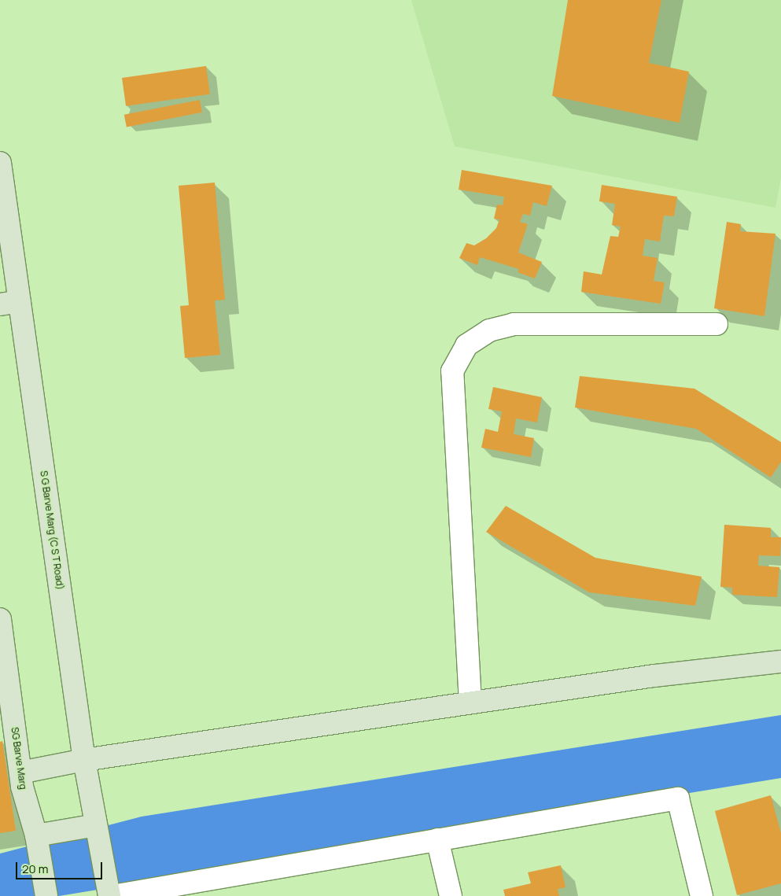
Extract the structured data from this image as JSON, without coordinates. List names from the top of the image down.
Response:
{
  "streets": {
    "main road": ["S G Barve Marg (C S T Road)", "SG Barve Marg"]
  },
  "scale_bar": "20 m"
}
